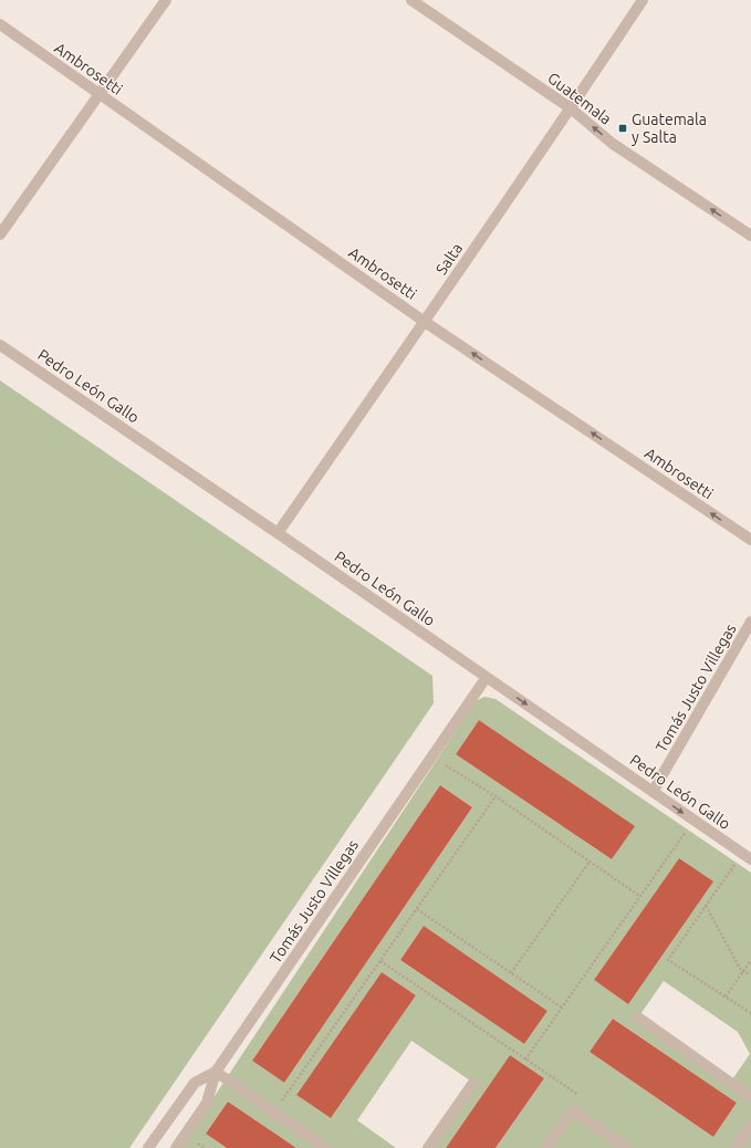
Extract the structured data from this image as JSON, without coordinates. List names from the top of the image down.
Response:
{
  "streets": {
    "street": [
      "Ambrosetti",
      "Guatemala",
      "Salta",
      "Pedro León Gallo",
      "Tomás Justo Villegas"
    ]
  },
  "crossings": [
    ["Ambrosetti", "Salta"],
    ["Guatemala", "Salta"],
    ["Salta", "Pedro León Gallo"],
    ["Pedro León Gallo", "Tomás Justo Villegas"]
  ],
  "one_way": ["Ambrosetti", "Guatemala"],
  "places": {
    "transit": ["Guatemala y Salta"]
  }
}
